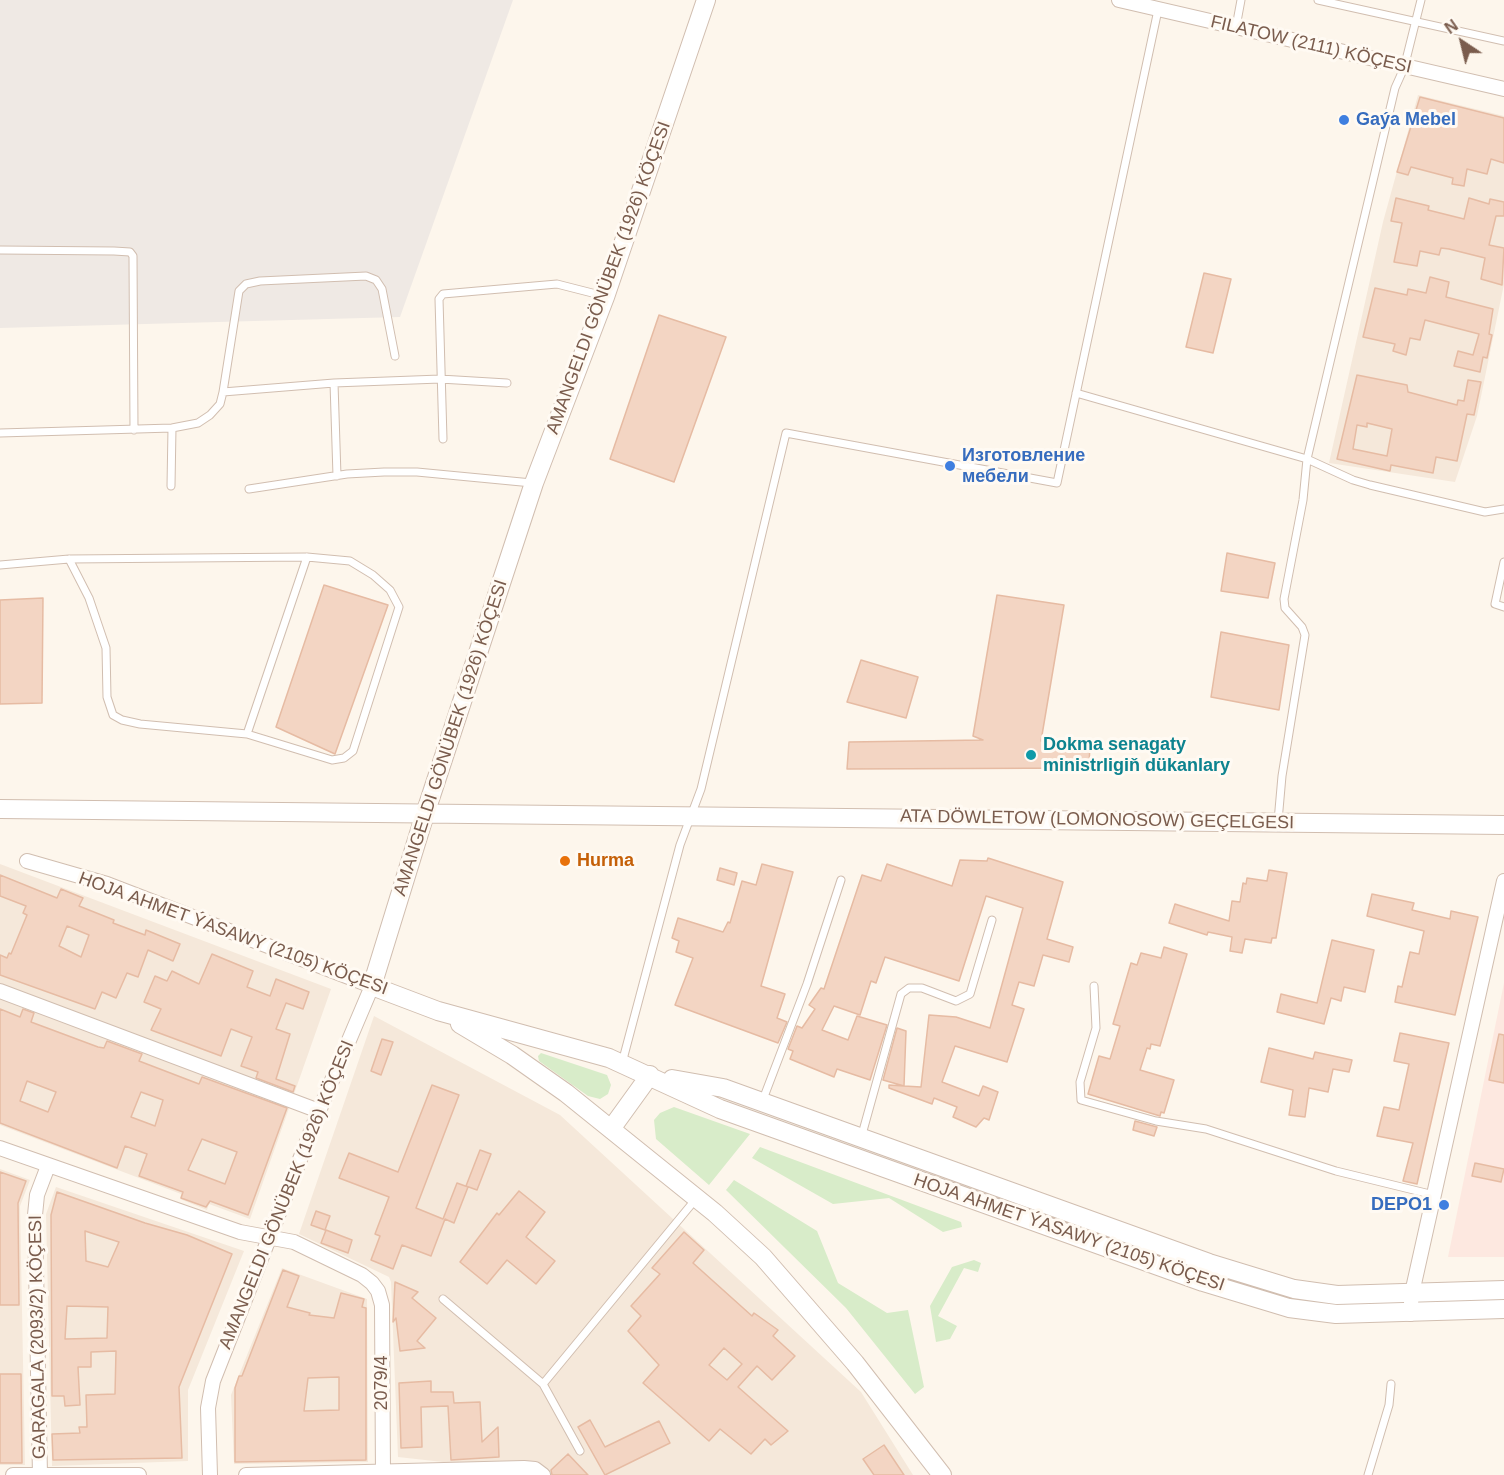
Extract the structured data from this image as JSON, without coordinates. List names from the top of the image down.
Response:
{
  "streets": {
    "street": [
      "FILATOW (2111) KÖÇESI",
      "AMANGELDI GÖNÜBEK (1926) KÖÇESI",
      "ATA DÖWLETOW (LOMONOSOW) GEÇELGESI",
      "HOJA AHMET ÝASAWY (2105) KÖÇESI",
      "GARAGALA (2093/2) KÖÇESI",
      "2079/4"
    ]
  },
  "crossings": [
    ["AMANGELDI GÖNÜBEK (1926) KÖÇESI", "ATA DÖWLETOW (LOMONOSOW) GEÇELGESI"],
    ["AMANGELDI GÖNÜBEK (1926) KÖÇESI", "HOJA AHMET ÝASAWY (2105) KÖÇESI"],
    ["AMANGELDI GÖNÜBEK (1926) KÖÇESI", "2079/4"]
  ],
  "places": [
    "Gaýa Mebel",
    "Изготовление мебели",
    "Dokma senagaty ministrligiň dükanlary",
    "Hurma",
    "DEPO1"
  ],
  "north": "top left"
}
